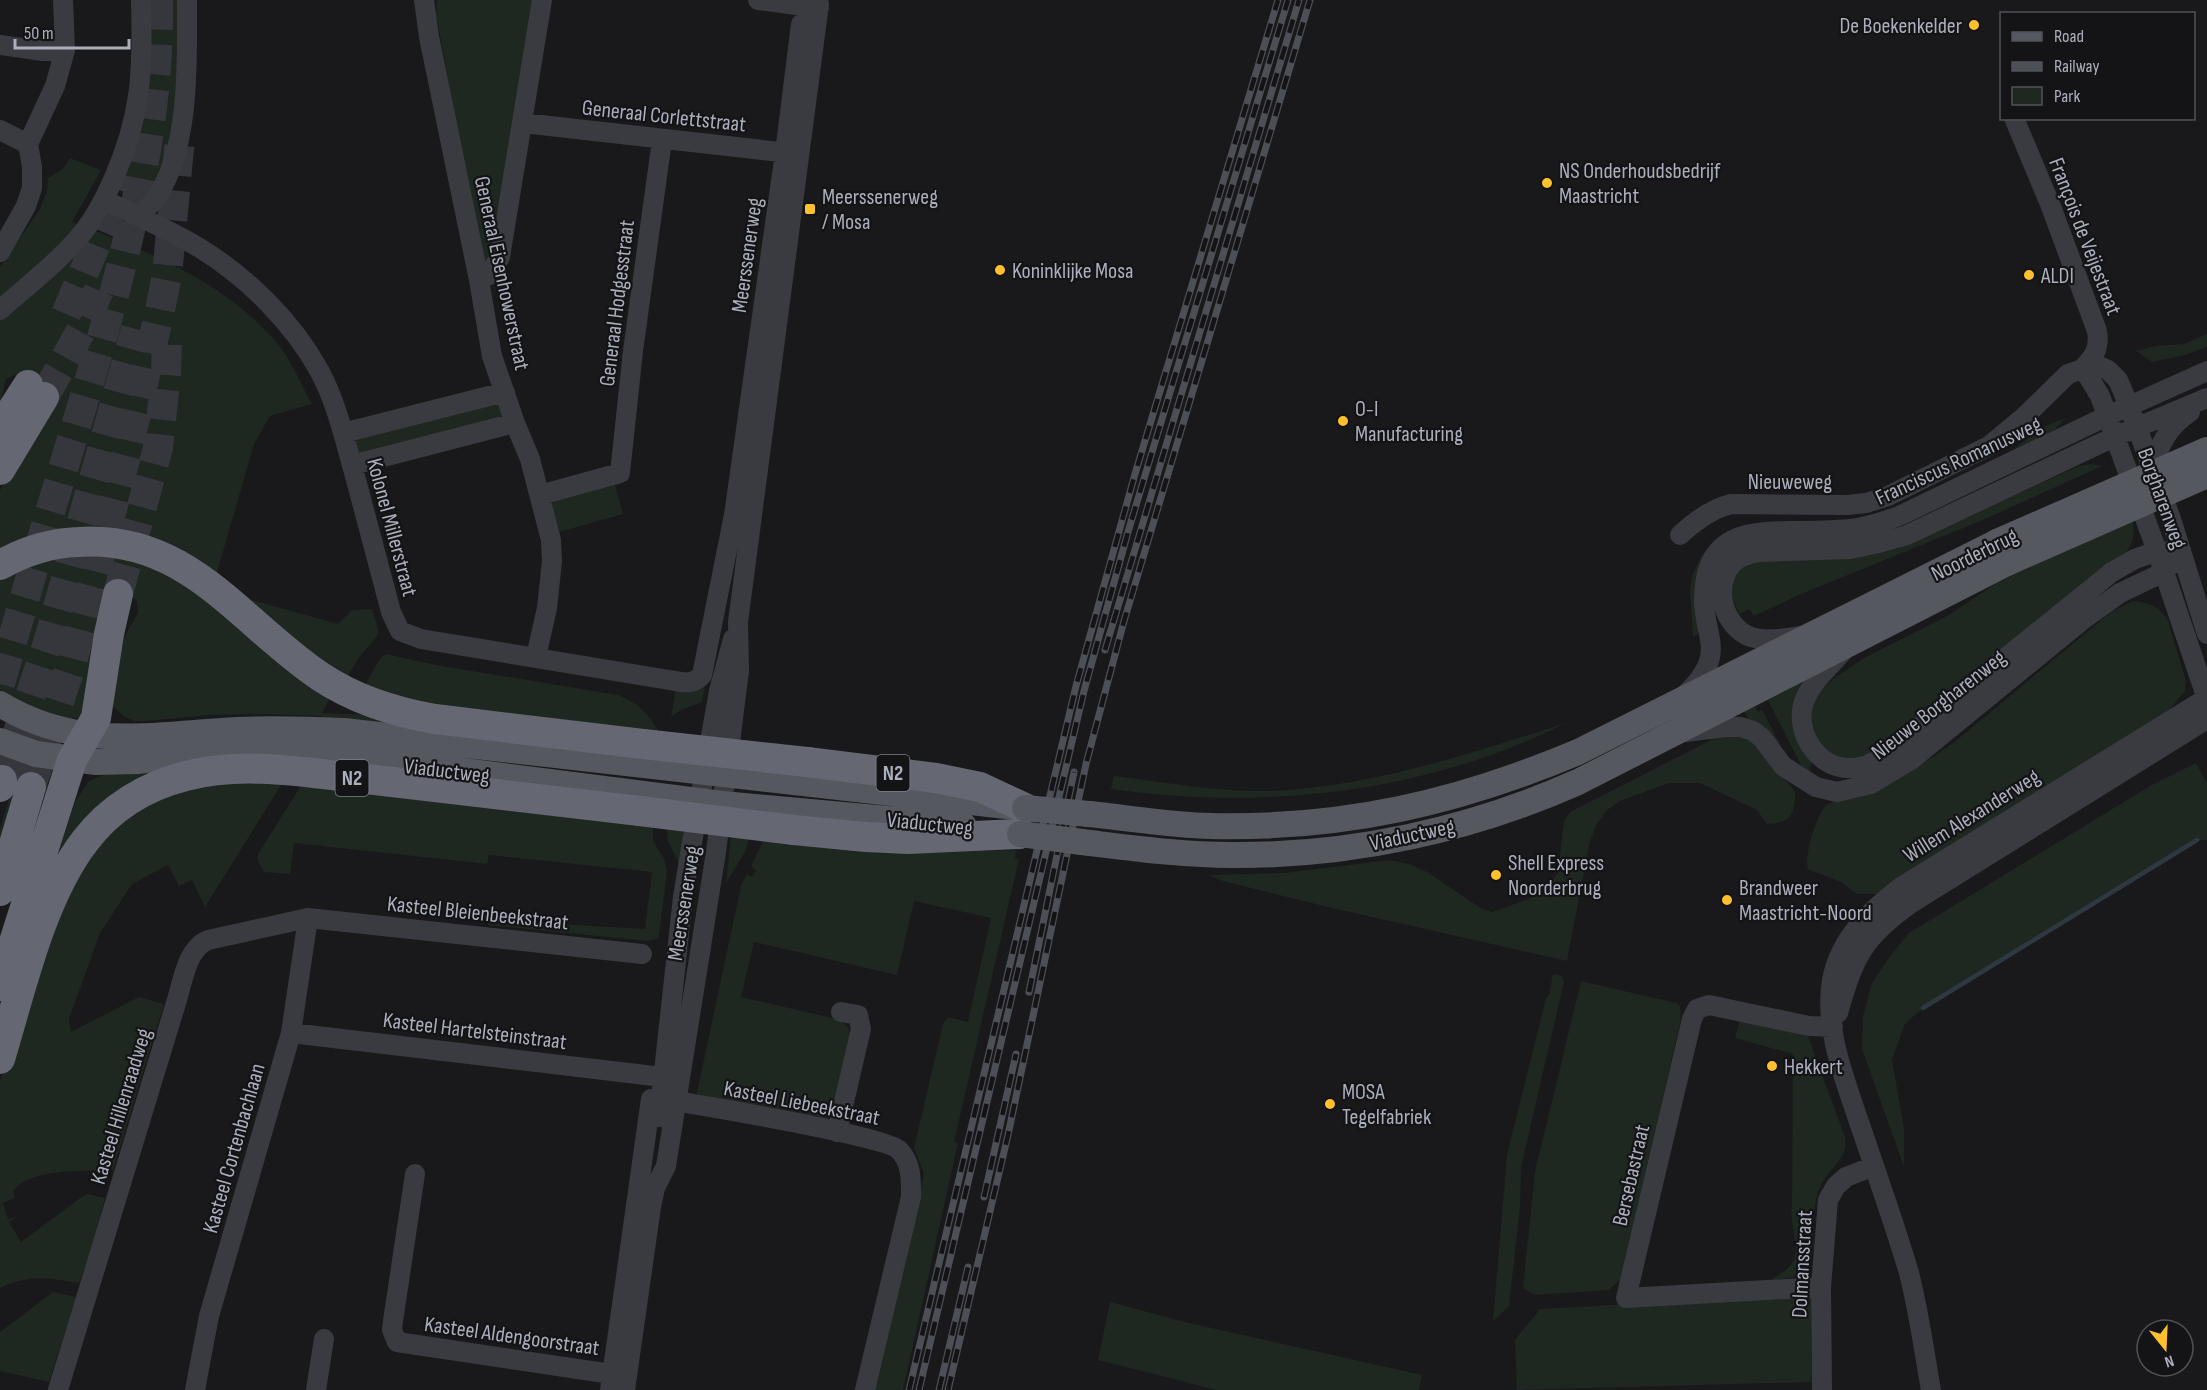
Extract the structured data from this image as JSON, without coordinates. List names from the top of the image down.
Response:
{
  "streets": {
    "highway": ["N2"],
    "main road": ["Noorderbrug", "Viaductweg"],
    "street": [
      "Generaal Corlettstraat",
      "François de Veijestraat",
      "Meerssenerweg",
      "Generaal Eisenhowerstraat",
      "Generaal Hodgesstraat",
      "Franciscus Romanusweg",
      "Nieuweweg",
      "Borgharenweg",
      "Kolonel Millerstraat",
      "Nieuwe Borgharenweg",
      "Willem Alexanderweg",
      "Kasteel Bleienbeekstraat",
      "Kasteel Hartelsteinstraat",
      "Kasteel Liebeekstraat",
      "Kasteel Hillenraadweg",
      "Kasteel Cortenbachlaan",
      "Bersebastraat",
      "Dolmansstraat",
      "Kasteel Aldengoorstraat"
    ]
  },
  "crossings": [
    ["Generaal Corlettstraat", "Meerssenerweg"],
    ["Generaal Corlettstraat", "Generaal Hodgesstraat"],
    ["François de Veijestraat", "Nieuweweg"],
    ["Meerssenerweg", "Kolonel Millerstraat"],
    ["Meerssenerweg", "Viaductweg"],
    ["Meerssenerweg", "Kasteel Hartelsteinstraat"],
    ["Meerssenerweg", "Kasteel Liebeekstraat"],
    ["Meerssenerweg", "Kasteel Aldengoorstraat"],
    ["Generaal Eisenhowerstraat", "Generaal Hodgesstraat"],
    ["Generaal Eisenhowerstraat", "Kolonel Millerstraat"],
    ["Franciscus Romanusweg", "Borgharenweg"],
    ["Franciscus Romanusweg", "Noorderbrug"],
    ["Franciscus Romanusweg", "Viaductweg"],
    ["Borgharenweg", "Nieuwe Borgharenweg"],
    ["Borgharenweg", "Willem Alexanderweg"],
    ["Noorderbrug", "Nieuwe Borgharenweg"],
    ["Noorderbrug", "Viaductweg"],
    ["Nieuwe Borgharenweg", "Viaductweg"],
    ["Viaductweg", "N2"],
    ["Willem Alexanderweg", "Bersebastraat"],
    ["Willem Alexanderweg", "Dolmansstraat"],
    ["Kasteel Bleienbeekstraat", "Kasteel Hillenraadweg"],
    ["Kasteel Bleienbeekstraat", "Kasteel Cortenbachlaan"],
    ["Kasteel Hartelsteinstraat", "Kasteel Cortenbachlaan"],
    ["Kasteel Hillenraadweg", "Kasteel Cortenbachlaan"],
    ["Bersebastraat", "Dolmansstraat"]
  ],
  "places": {
    "other": [
      "De Boekenkelder",
      "NS Onderhoudsbedrijf Maastricht",
      "Koninklijke Mosa",
      "ALDI",
      "O-I Manufacturing",
      "Shell Express Noorderbrug",
      "Brandweer Maastricht-Noord",
      "Hekkert",
      "MOSA Tegelfabriek"
    ],
    "transit": ["Meerssenerweg / Mosa"]
  },
  "legend": ["Road", "Railway", "Park"],
  "scale_bar": "50 m",
  "north": "bottom"
}
